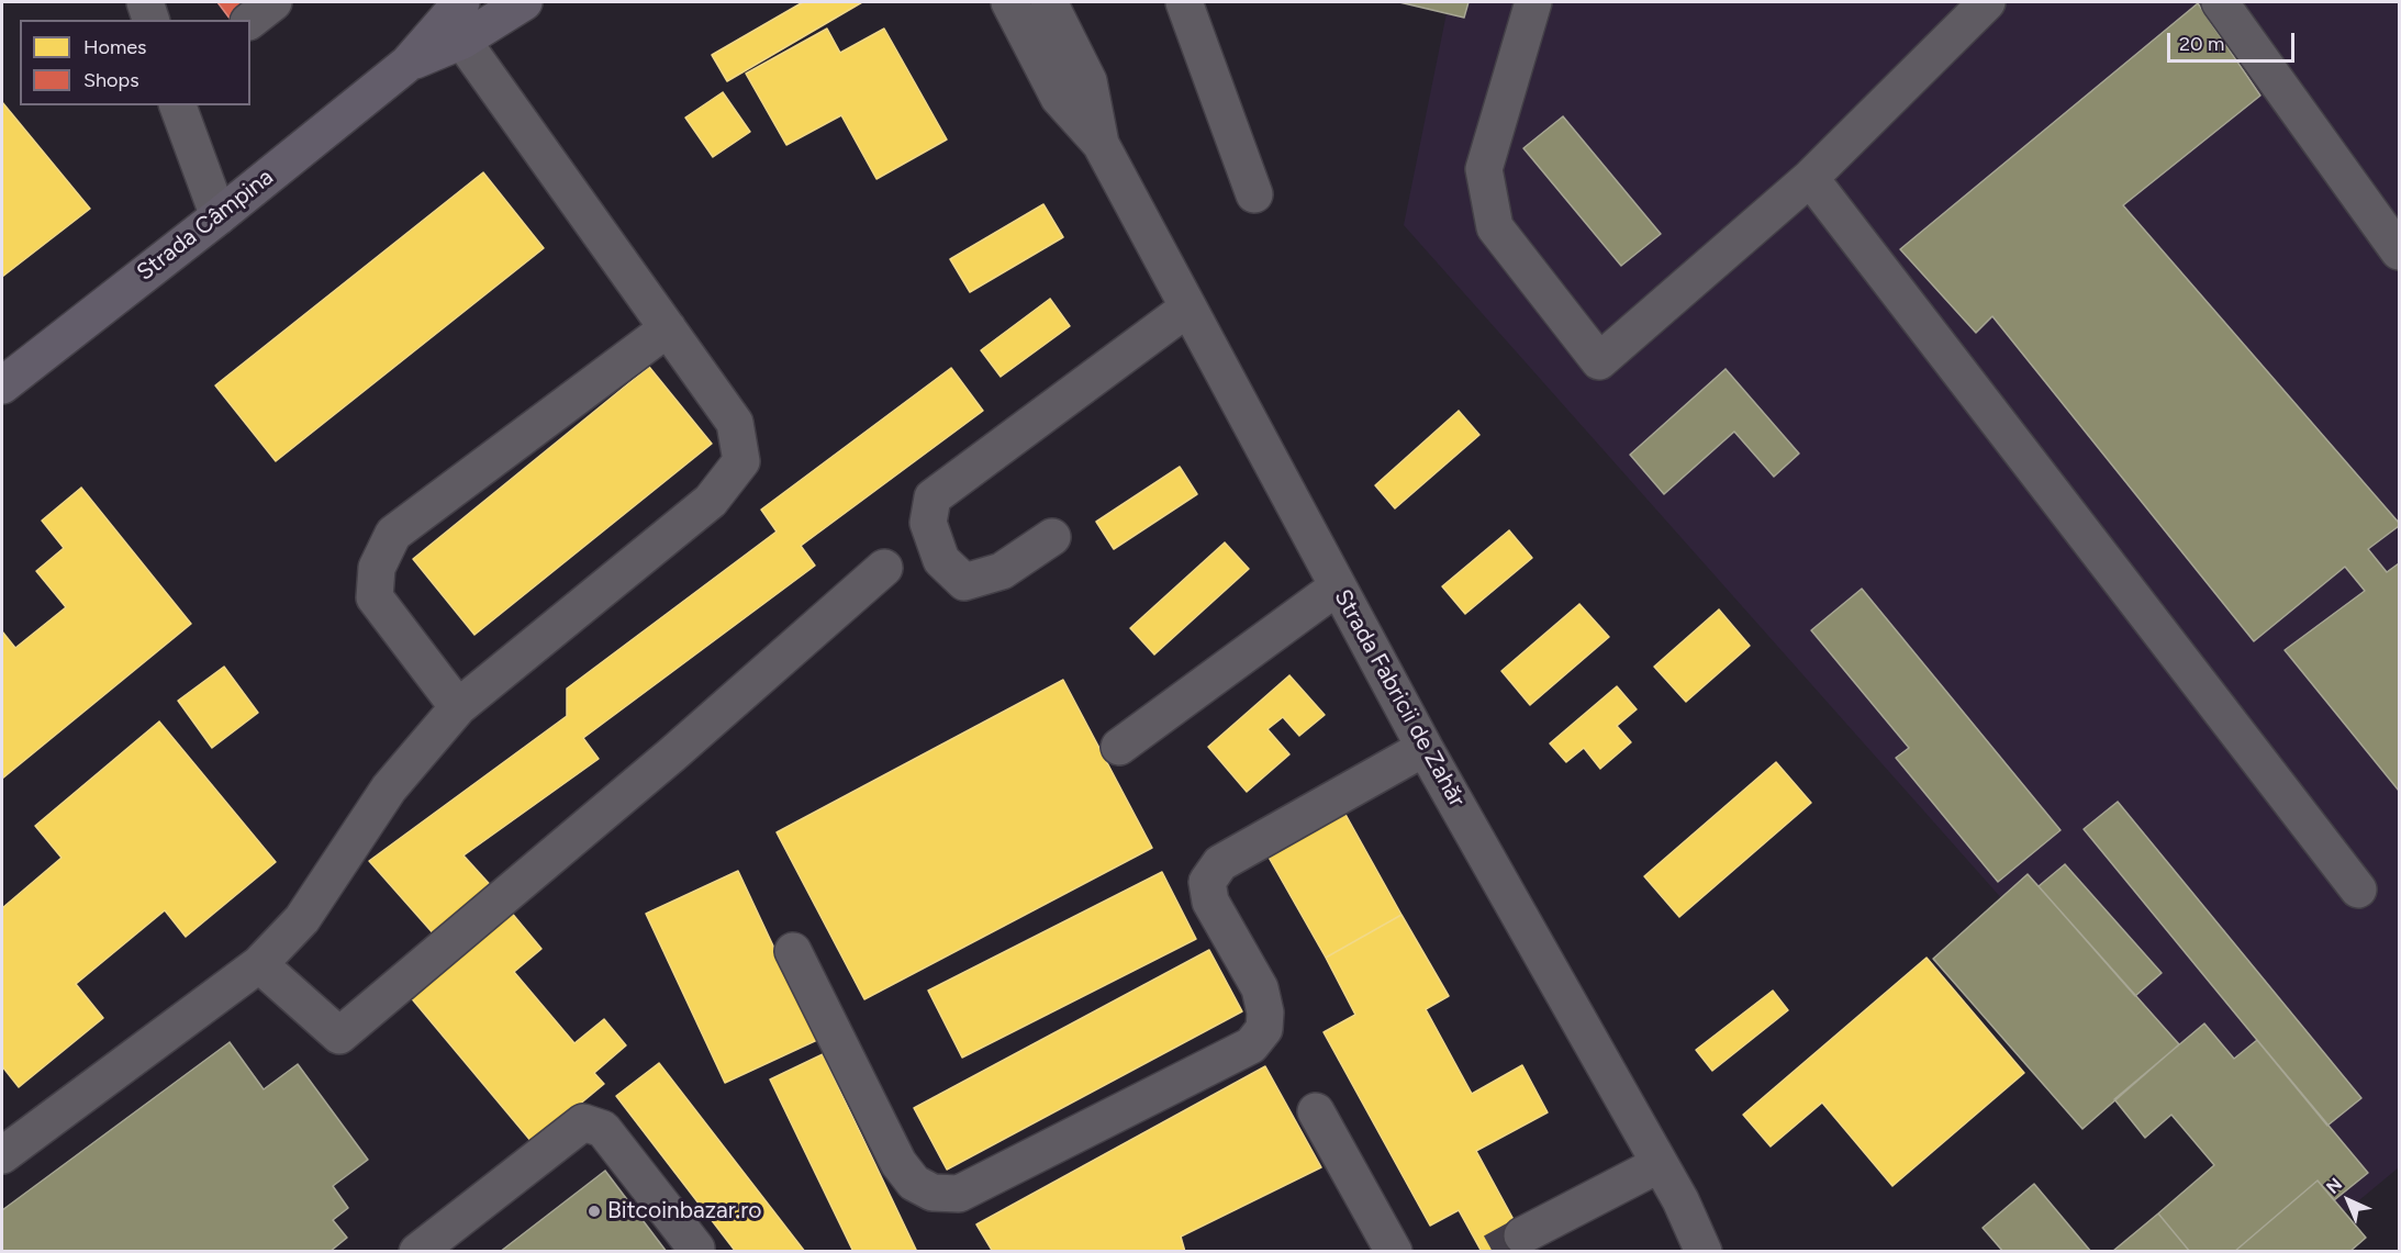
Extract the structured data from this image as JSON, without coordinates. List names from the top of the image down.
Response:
{
  "streets": {
    "main road": ["Strada Câmpina"],
    "street": ["Strada Fabricii de Zahăr"]
  },
  "places": ["Bitcoinbazar.ro"],
  "legend": ["Homes", "Shops"],
  "scale_bar": "20 m",
  "north": "top left"
}
